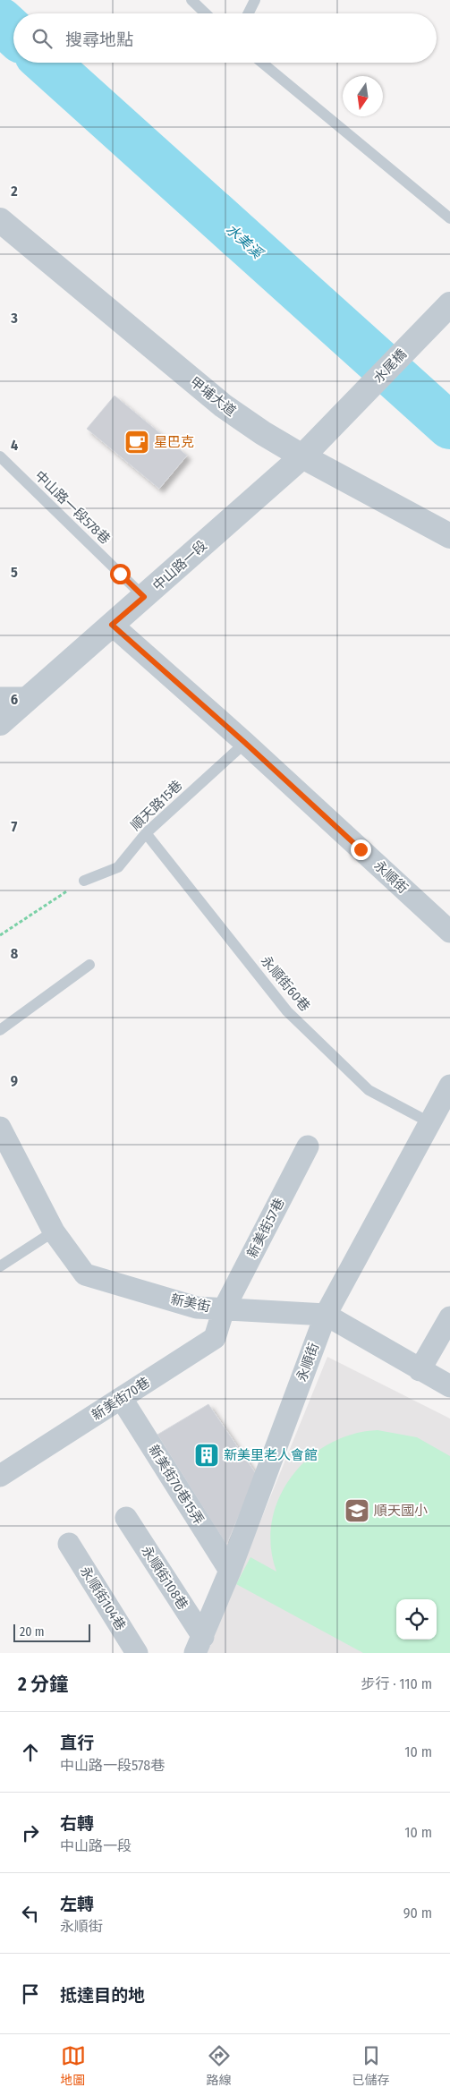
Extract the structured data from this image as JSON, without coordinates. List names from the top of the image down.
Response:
{
  "streets": {
    "street": [
      "水尾橋",
      "甲埔大道",
      "中山路一段",
      "永順街",
      "新美街57巷",
      "新美街",
      "新美街70巷",
      "新美街70巷15弄",
      "永順街108巷",
      "永順街104巷"
    ],
    "lane": ["中山路一段578巷", "順天路15巷", "永順街60巷"]
  },
  "crossings": [
    ["水尾橋", "中山路一段"],
    ["甲埔大道", "中山路一段"],
    ["中山路一段578巷", "中山路一段"],
    ["中山路一段", "永順街"],
    ["順天路15巷", "永順街"],
    ["順天路15巷", "永順街60巷"],
    ["永順街", "永順街60巷"],
    ["永順街", "新美街"],
    ["永順街", "新美街70巷15弄"],
    ["永順街", "永順街108巷"],
    ["新美街57巷", "新美街"],
    ["新美街57巷", "新美街70巷"],
    ["新美街", "新美街70巷"],
    ["新美街70巷", "新美街70巷15弄"]
  ],
  "water": ["水美溪"],
  "places": {
    "cafe": ["星巴克"],
    "building": ["新美里老人會館"],
    "school or university": ["順天國小"]
  },
  "scale_bar": "20 m",
  "north": "bottom",
  "page": {
    "search": "搜尋地點",
    "scale": "20 m",
    "heading": ["2 分鐘", "步行 · 110 m"],
    "list": [
      ["直行", "中山路一段578巷", "10 m"],
      ["右轉", "中山路一段", "10 m"],
      ["左轉", "永順街", "90 m"],
      "抵達目的地"
    ],
    "nav": ["地圖", "路線", "已儲存"]
  },
  "grid": {
    "rows": [
      "2",
      "3",
      "4",
      "5",
      "6",
      "7",
      "8",
      "9"
    ]
  }
}
